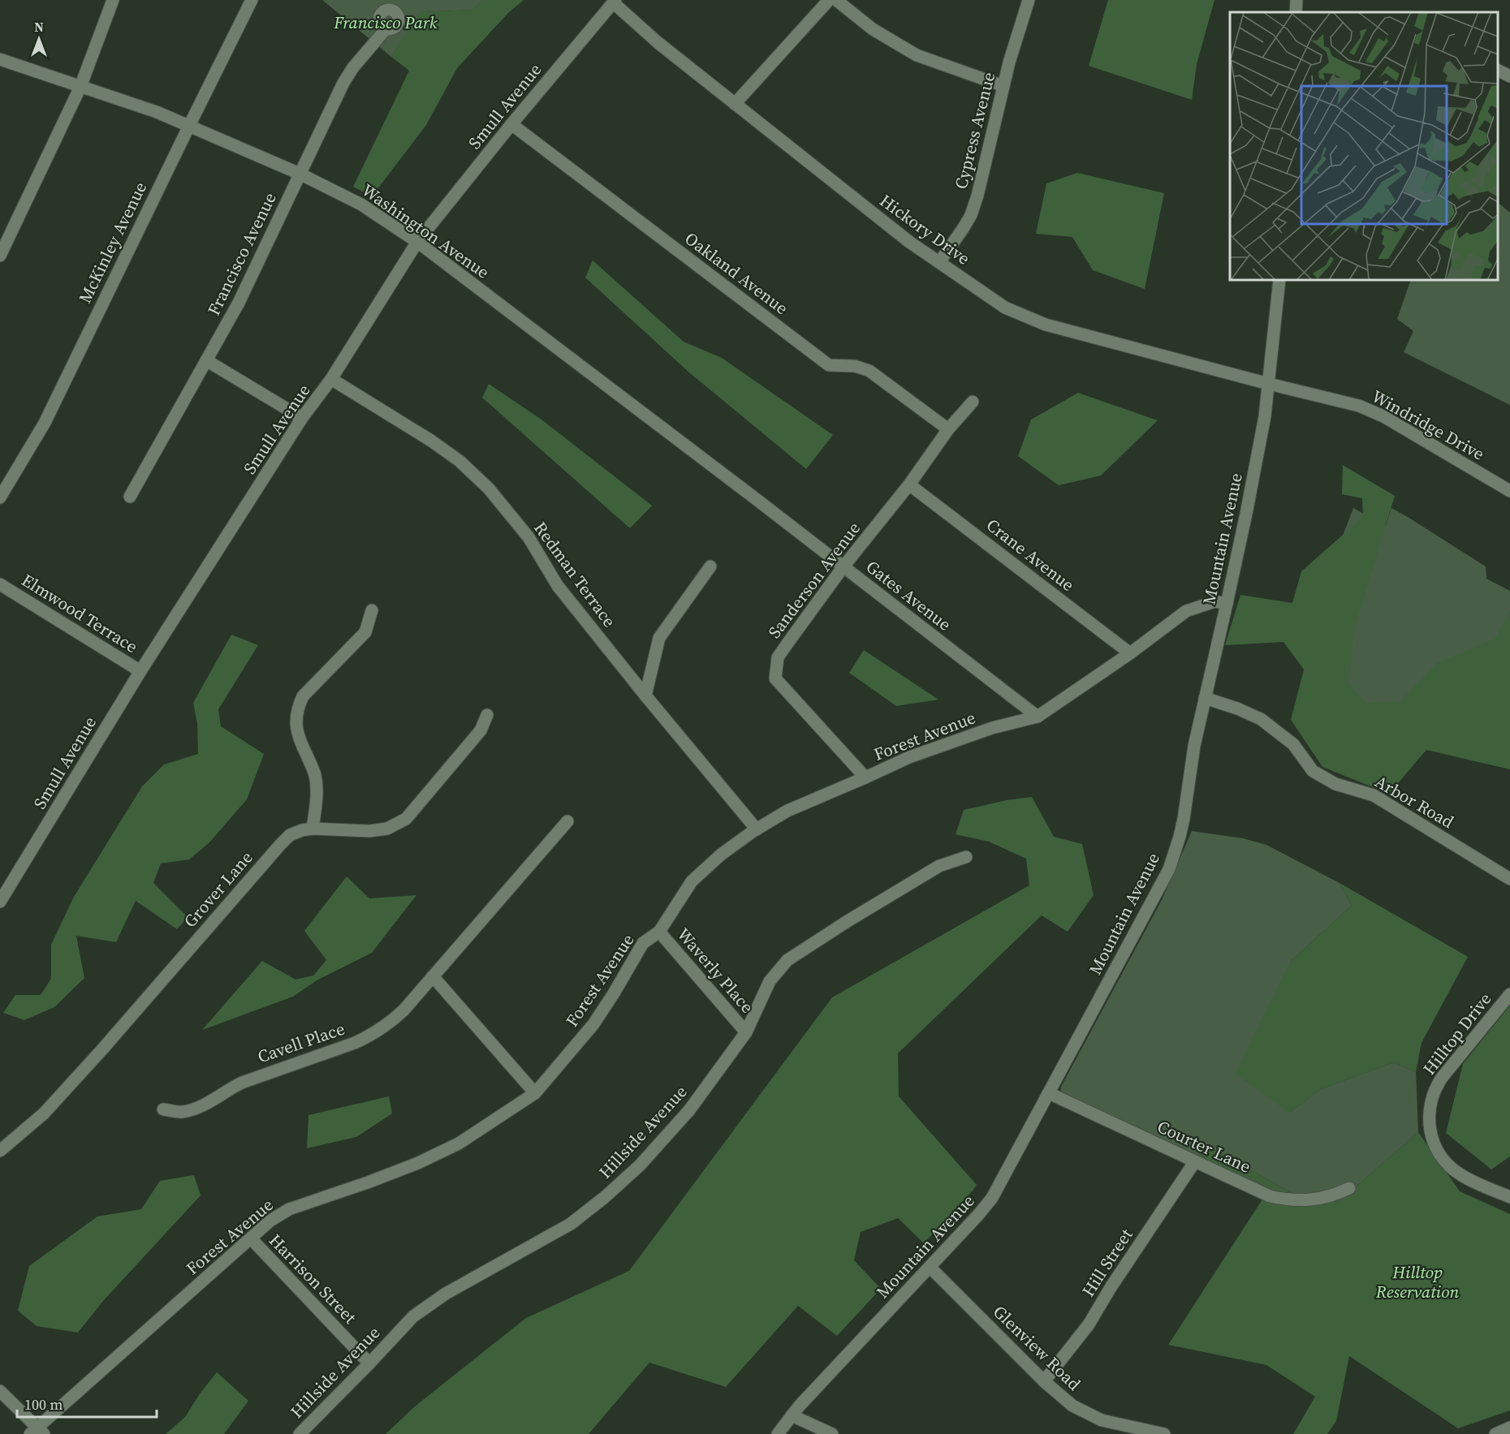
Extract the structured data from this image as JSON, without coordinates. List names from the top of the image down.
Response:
{
  "streets": {
    "street": [
      "Smull Avenue",
      "Cypress Avenue",
      "Hickory Drive",
      "Washington Avenue",
      "McKinley Avenue",
      "Francisco Avenue",
      "Oakland Avenue",
      "Windridge Drive",
      "Mountain Avenue",
      "Crane Avenue",
      "Redman Terrace",
      "Sanderson Avenue",
      "Gates Avenue",
      "Elmwood Terrace",
      "Forest Avenue",
      "Arbor Road",
      "Grover Lane",
      "Waverly Place",
      "Hilltop Drive",
      "Cavell Place",
      "Hillside Avenue",
      "Courter Lane",
      "Hill Street",
      "Harrison Street",
      "Glenview Road"
    ]
  },
  "crossings": [
    ["Smull Avenue", "Hickory Drive"],
    ["Smull Avenue", "Washington Avenue"],
    ["Smull Avenue", "Oakland Avenue"],
    ["Smull Avenue", "Redman Terrace"],
    ["Smull Avenue", "Elmwood Terrace"],
    ["Cypress Avenue", "Hickory Drive"],
    ["Hickory Drive", "Windridge Drive"],
    ["Hickory Drive", "Mountain Avenue"],
    ["Washington Avenue", "McKinley Avenue"],
    ["Washington Avenue", "Francisco Avenue"],
    ["Washington Avenue", "Gates Avenue"],
    ["Oakland Avenue", "Sanderson Avenue"],
    ["Windridge Drive", "Mountain Avenue"],
    ["Mountain Avenue", "Forest Avenue"],
    ["Mountain Avenue", "Arbor Road"],
    ["Mountain Avenue", "Courter Lane"],
    ["Mountain Avenue", "Glenview Road"],
    ["Crane Avenue", "Sanderson Avenue"],
    ["Crane Avenue", "Forest Avenue"],
    ["Redman Terrace", "Forest Avenue"],
    ["Sanderson Avenue", "Gates Avenue"],
    ["Sanderson Avenue", "Forest Avenue"],
    ["Gates Avenue", "Forest Avenue"],
    ["Forest Avenue", "Waverly Place"],
    ["Forest Avenue", "Harrison Street"],
    ["Waverly Place", "Hillside Avenue"],
    ["Hillside Avenue", "Harrison Street"],
    ["Courter Lane", "Hill Street"],
    ["Hill Street", "Glenview Road"]
  ],
  "parks": ["Francisco Park", "Hilltop Reservation"],
  "scale_bar": "100 m",
  "north": "top"
}
